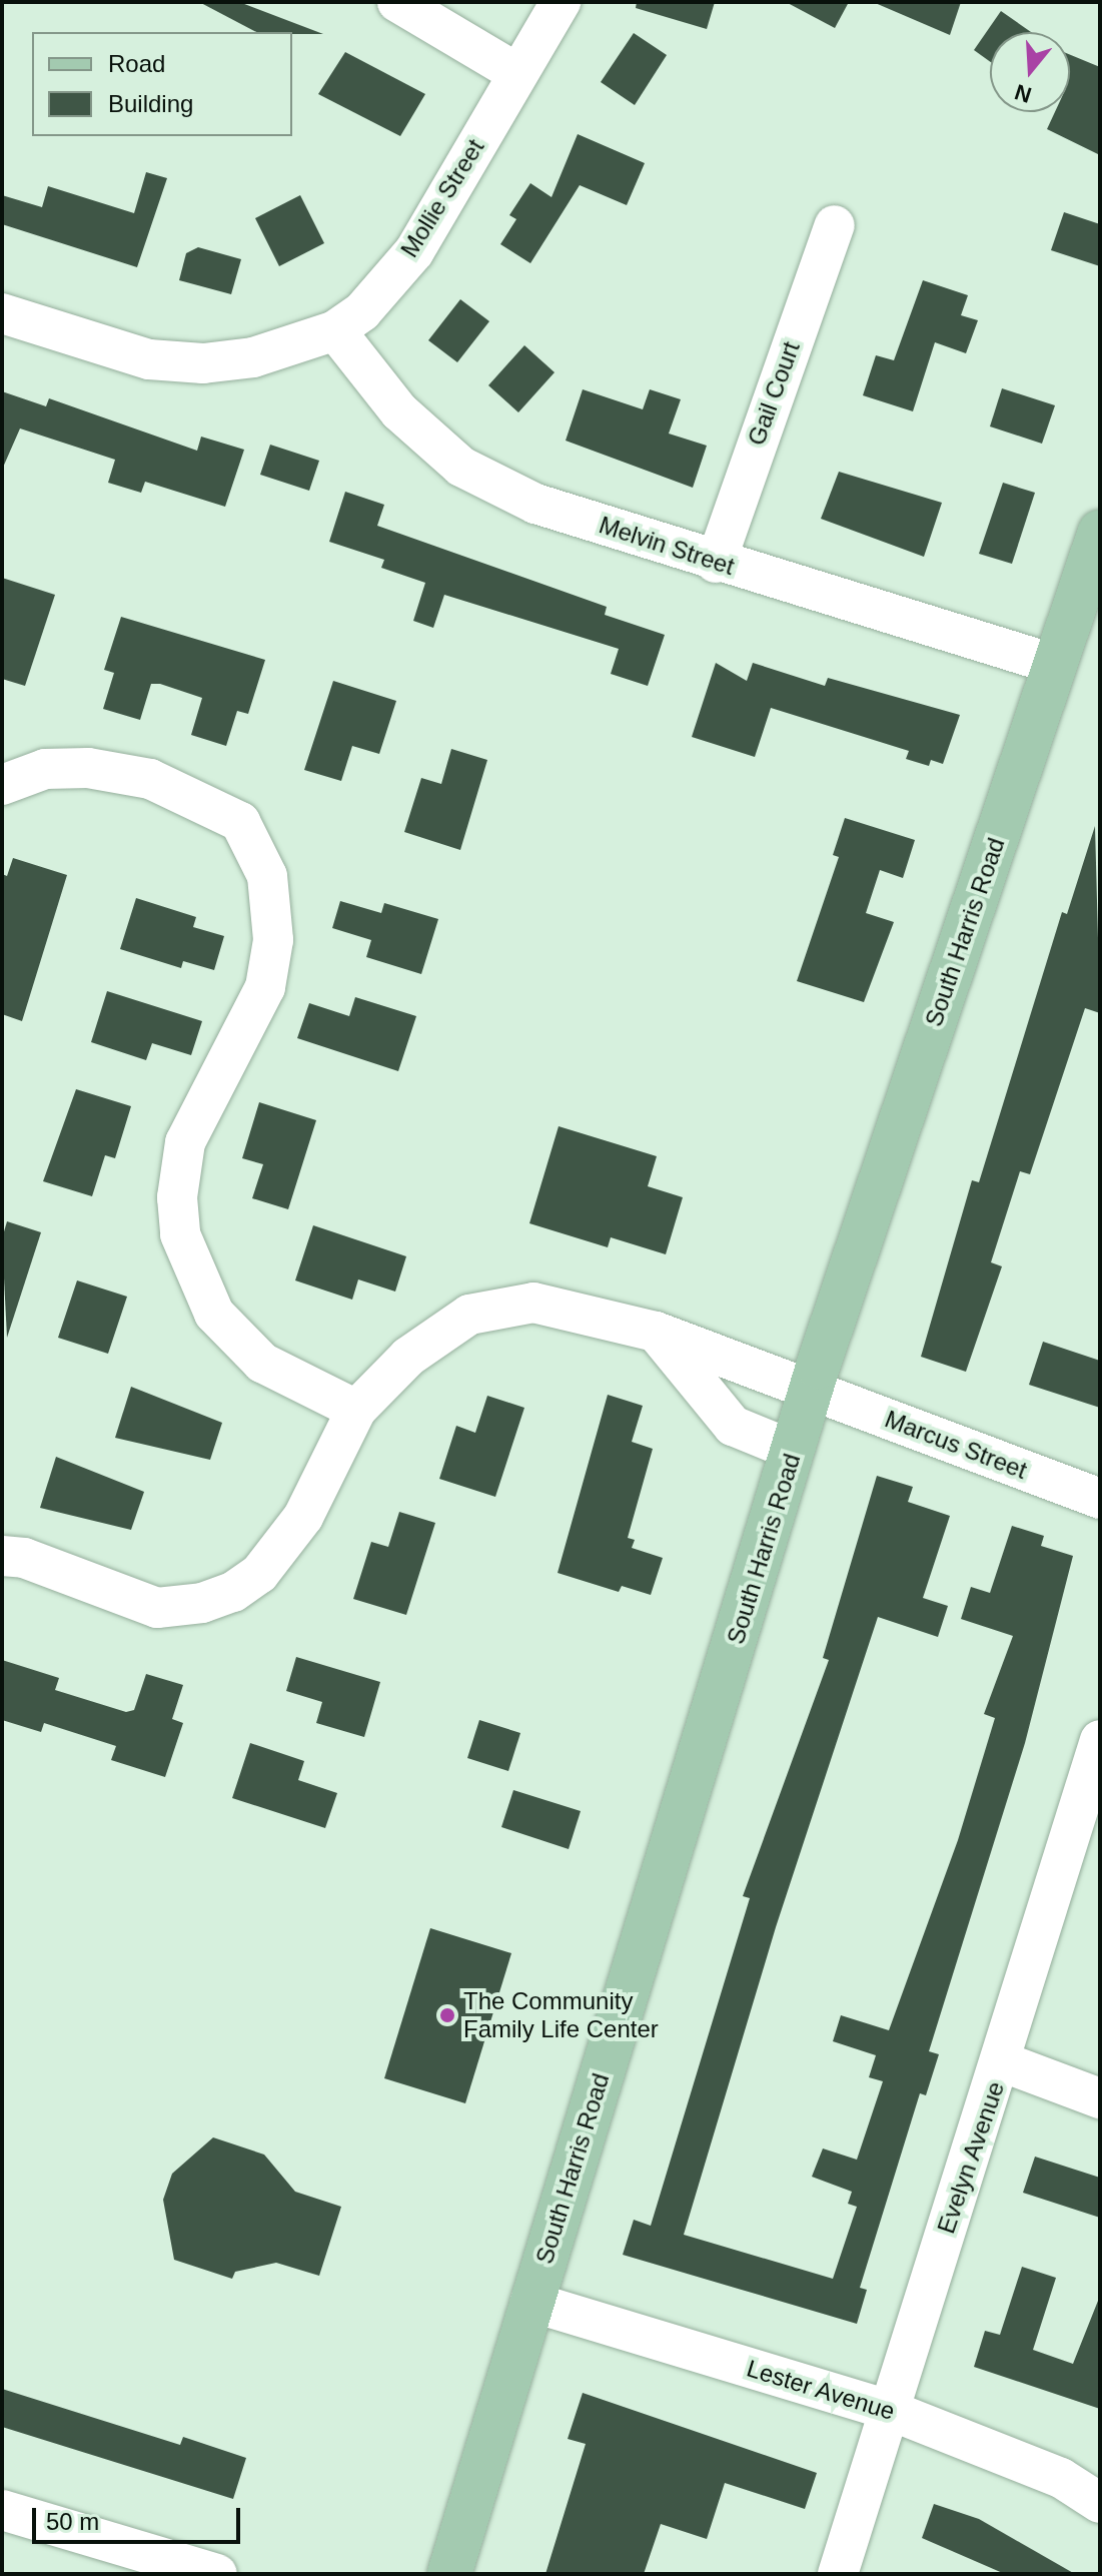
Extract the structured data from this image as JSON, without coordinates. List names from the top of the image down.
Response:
{
  "streets": {
    "main road": ["South Harris Road"],
    "street": [
      "Mollie Street",
      "Gail Court",
      "Melvin Street",
      "Marcus Street",
      "Evelyn Avenue",
      "Lester Avenue"
    ]
  },
  "crossings": [
    ["Mollie Street", "Melvin Street"],
    ["Gail Court", "Melvin Street"],
    ["Melvin Street", "South Harris Road"],
    ["South Harris Road", "Marcus Street"],
    ["South Harris Road", "Lester Avenue"],
    ["Evelyn Avenue", "Lester Avenue"]
  ],
  "places": ["The Community Family Life Center"],
  "legend": ["Road", "Building"],
  "scale_bar": "50 m",
  "north": "bottom"
}
